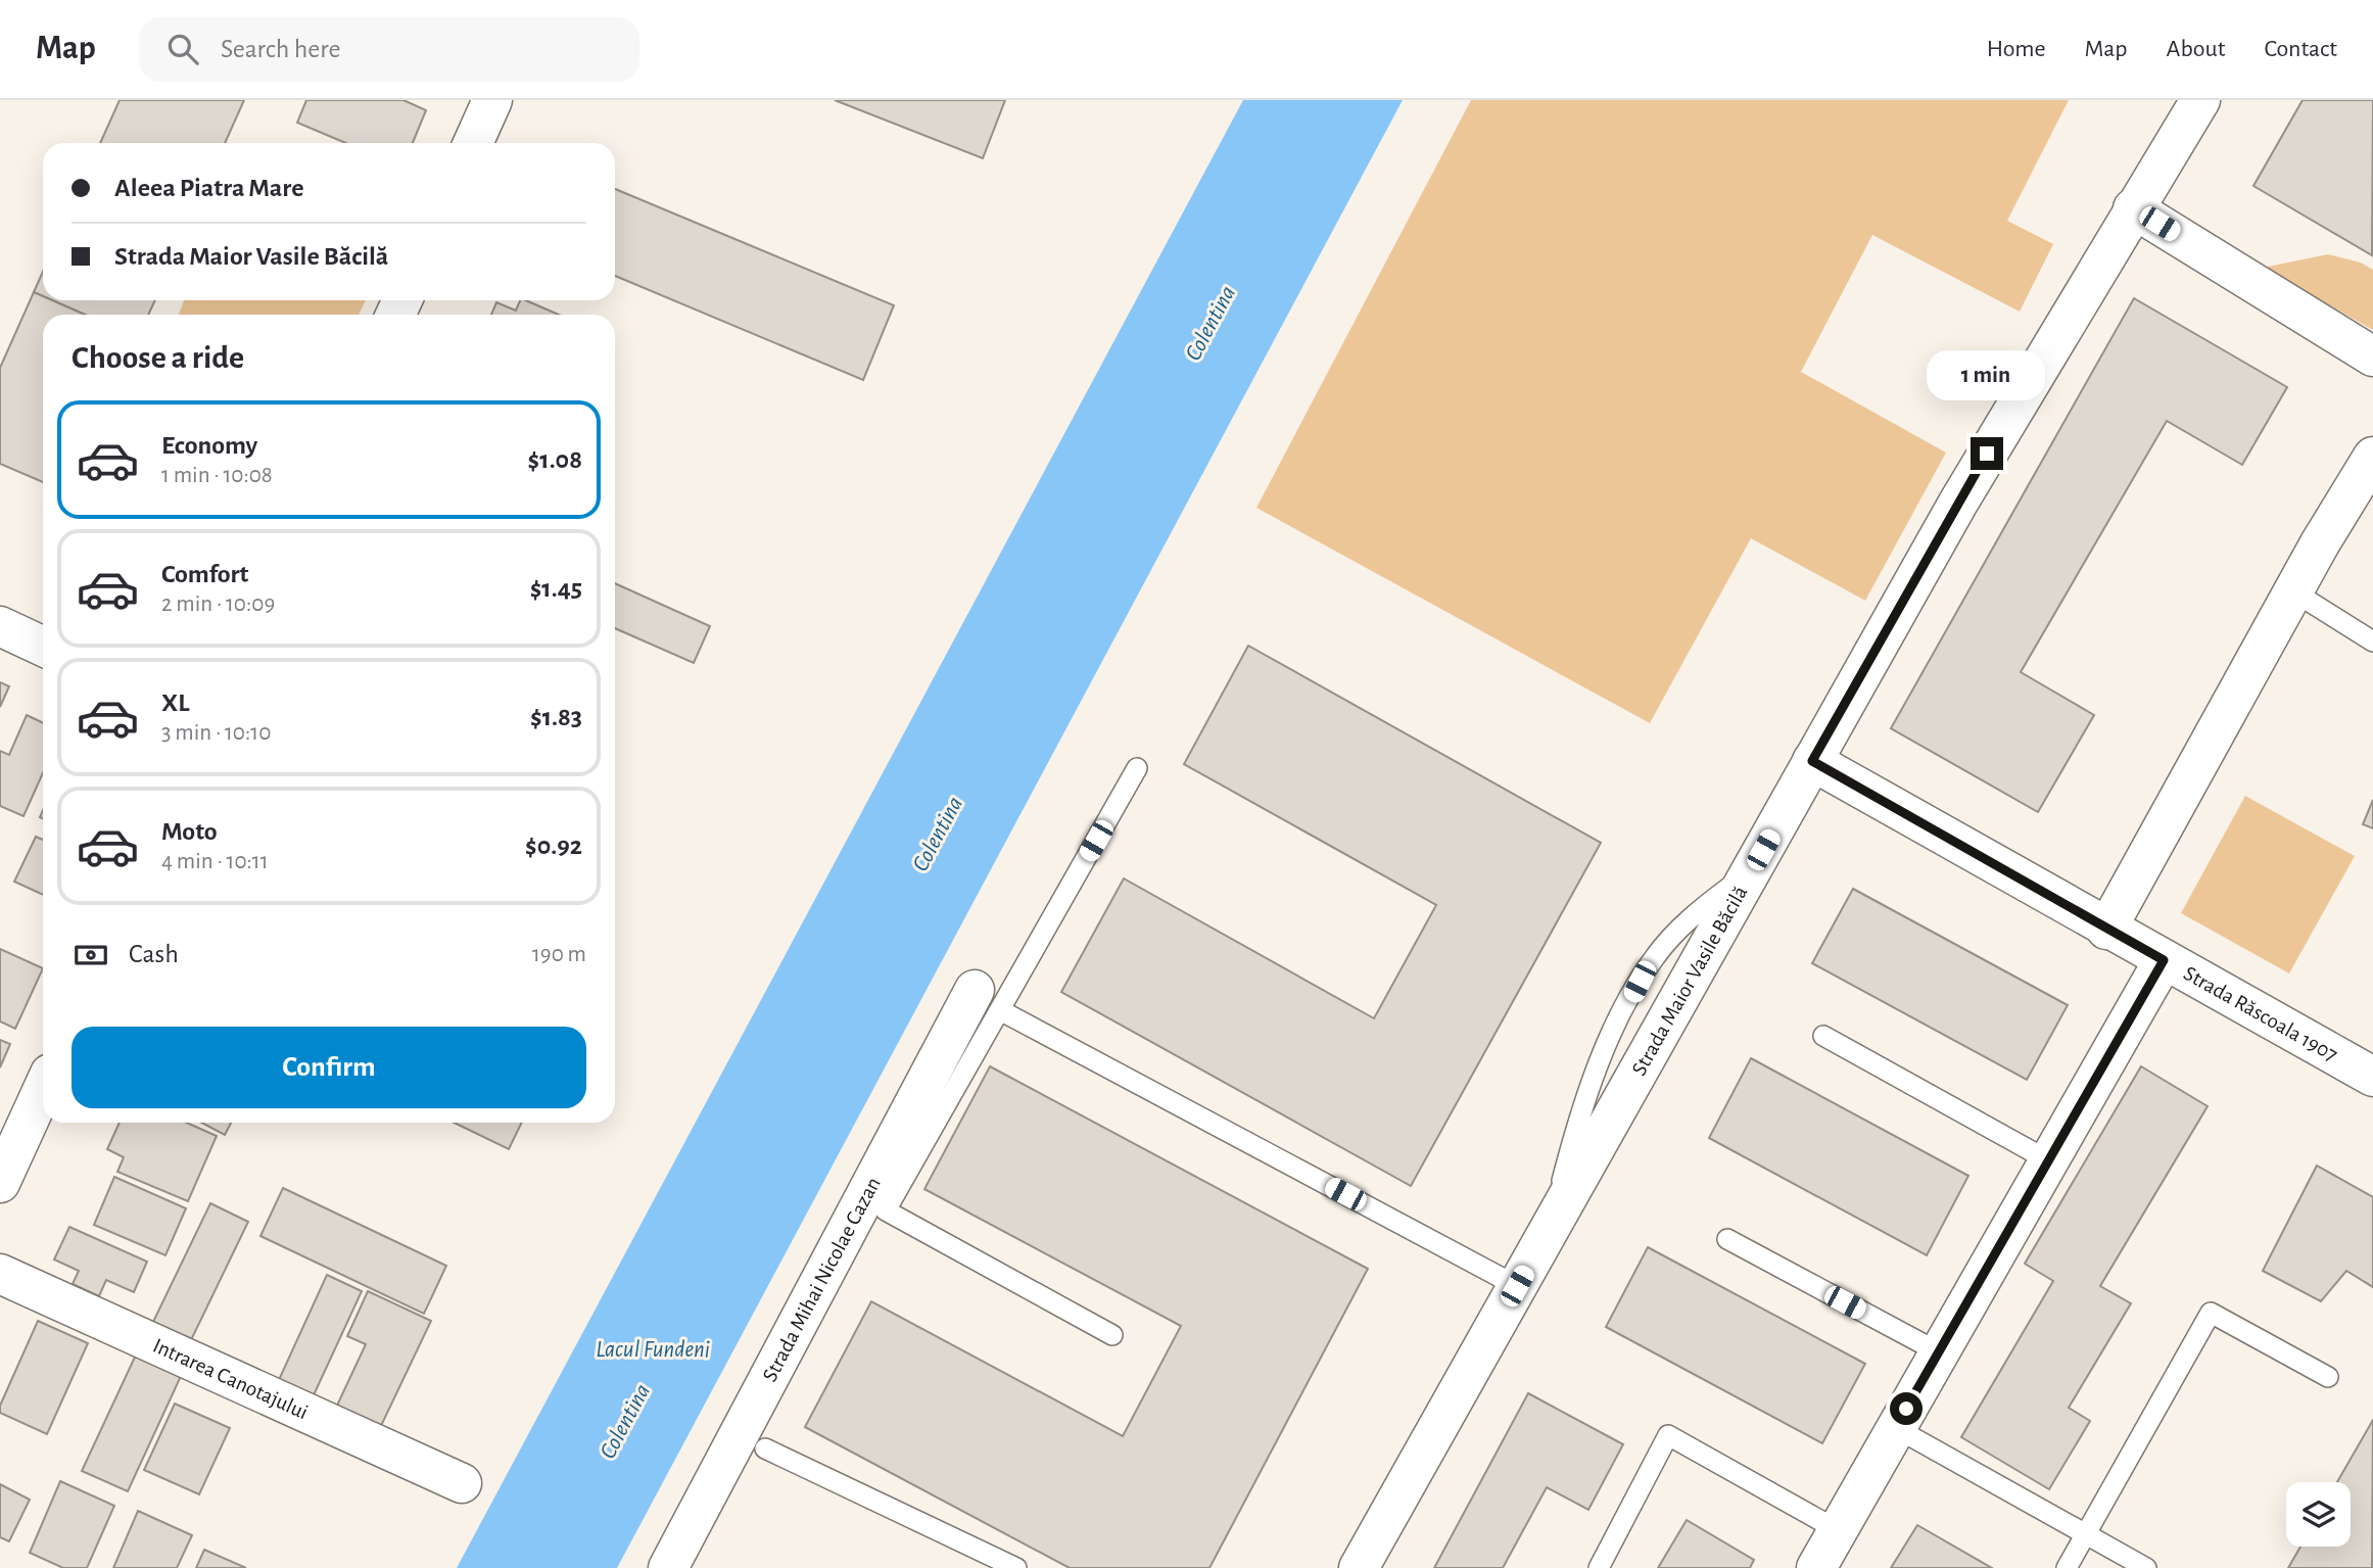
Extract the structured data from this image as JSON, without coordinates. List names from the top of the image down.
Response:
{
  "streets": {
    "street": [
      "Strada Maior Vasile Băcilă",
      "Strada Răscoala 1907",
      "Strada Mihai Nicolae Cazan",
      "Intrarea Canotajului"
    ]
  },
  "crossings": [
    ["Strada Maior Vasile Băcilă", "Strada Răscoala 1907"]
  ],
  "water": ["Colentina", "Lacul Fundeni"],
  "page": {
    "header": "Map",
    "search": "Search here",
    "nav": [
      "Home",
      "Map",
      "About",
      "Contact"
    ],
    "banner": ["Aleea Piatra Mare", "Strada Maior Vasile Băcilă"],
    "heading": "Choose a ride",
    "bubble": "1 min",
    "list": [
      {
        "name": "Economy",
        "note": "1 min · 10:08",
        "value": "$1.08"
      },
      {
        "name": "Comfort",
        "note": "2 min · 10:09",
        "value": "$1.45"
      },
      {
        "name": "XL",
        "note": "3 min · 10:10",
        "value": "$1.83"
      },
      {
        "name": "Moto",
        "note": "4 min · 10:11",
        "value": "$0.92"
      }
    ],
    "pay": ["Cash", "190 m"],
    "buttons": "Confirm"
  }
}
